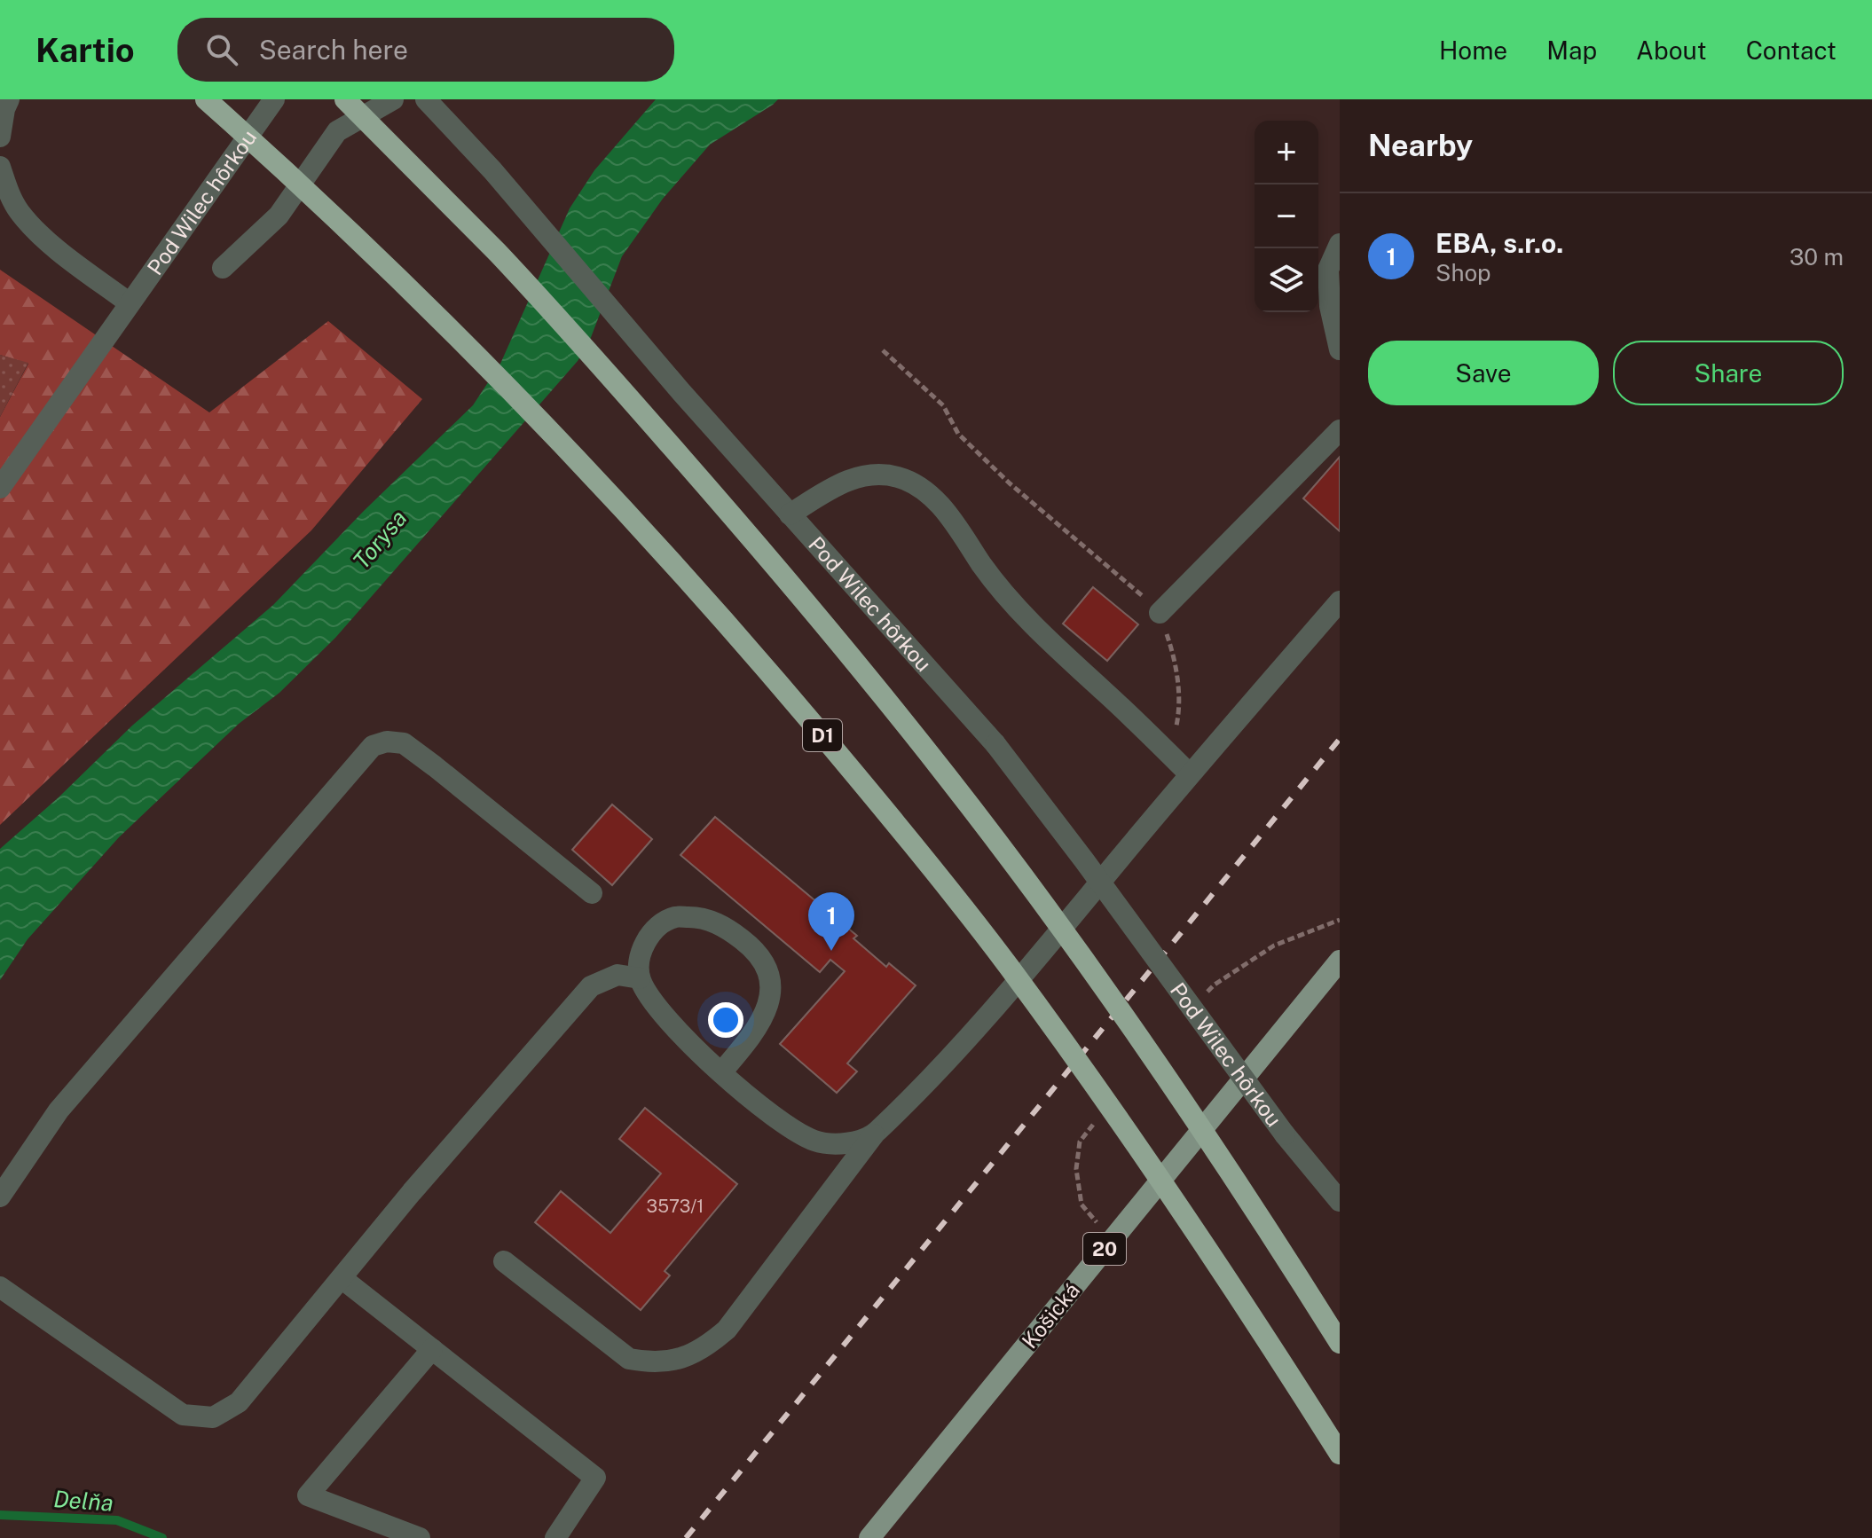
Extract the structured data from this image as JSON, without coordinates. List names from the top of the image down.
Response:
{
  "streets": {
    "highway": ["D1"],
    "main road": ["20", "Košická"],
    "street": ["Pod Wilec hôrkou"]
  },
  "water": ["Torysa", "Delňa"],
  "house_numbers": ["3573/1"],
  "page": {
    "header": "Kartio",
    "search": "Search here",
    "nav": [
      "Home",
      "Map",
      "About",
      "Contact"
    ],
    "heading": "Nearby",
    "map_buttons": ["+", "−"],
    "list": [
      {
        "mark": "1",
        "name": "EBA, s.r.o.",
        "note": "Shop",
        "value": "30 m"
      }
    ],
    "buttons": ["Save", "Share"],
    "pins": "1"
  }
}
